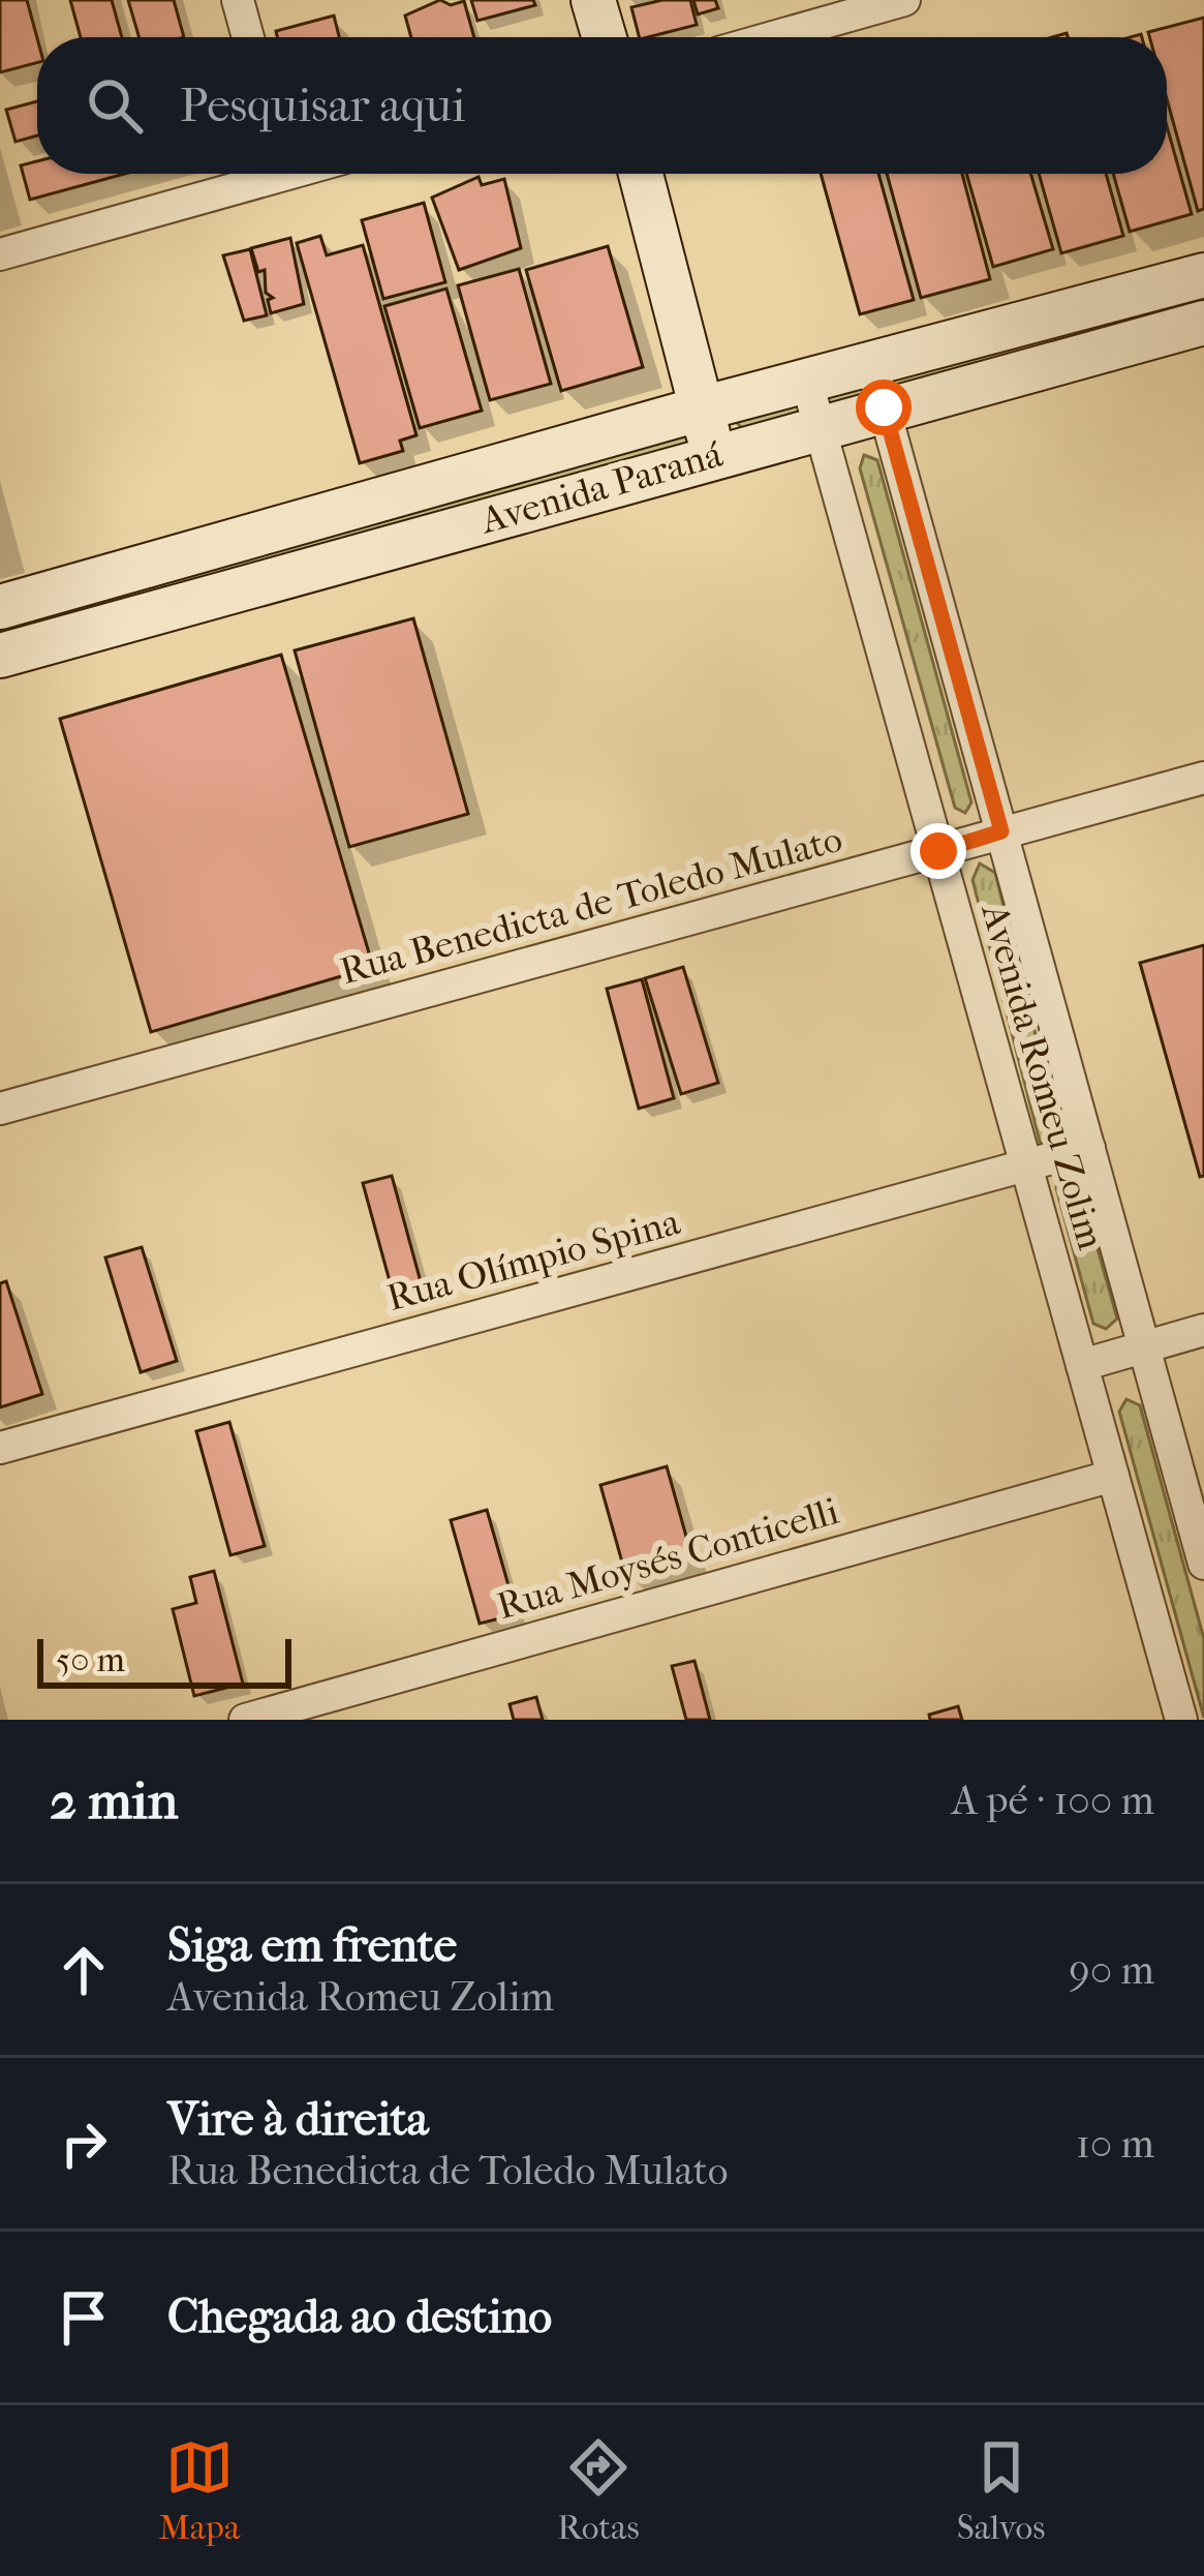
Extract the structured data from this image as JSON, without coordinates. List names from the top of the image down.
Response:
{
  "streets": {
    "main road": ["Avenida Paraná"],
    "street": [
      "Rua Benedicta de Toledo Mulato",
      "Avenida Romeu Zolim",
      "Rua Olímpio Spina",
      "Rua Moysés Conticelli"
    ]
  },
  "crossings": [
    ["Avenida Paraná", "Avenida Romeu Zolim"],
    ["Rua Benedicta de Toledo Mulato", "Avenida Romeu Zolim"],
    ["Avenida Romeu Zolim", "Rua Olímpio Spina"],
    ["Avenida Romeu Zolim", "Rua Moysés Conticelli"]
  ],
  "scale_bar": "50 m",
  "page": {
    "search": "Pesquisar aqui",
    "scale": "50 m",
    "heading": ["2 min", "A pé · 100 m"],
    "list": [
      ["Siga em frente", "Avenida Romeu Zolim", "90 m"],
      ["Vire à direita", "Rua Benedicta de Toledo Mulato", "10 m"],
      "Chegada ao destino"
    ],
    "nav": ["Mapa", "Rotas", "Salvos"]
  }
}
